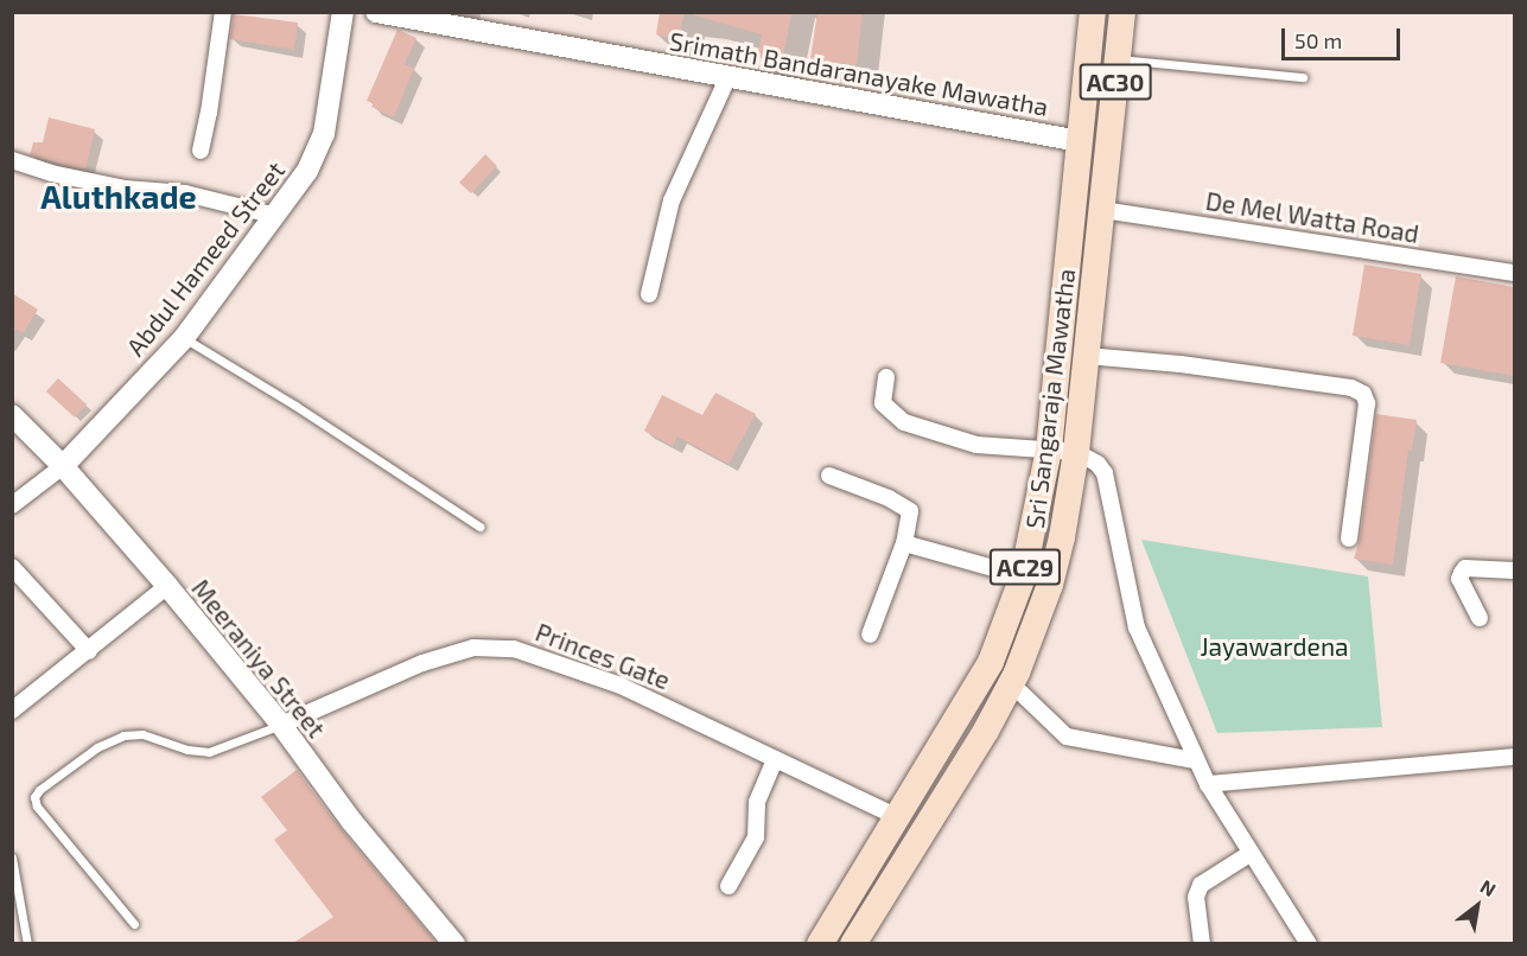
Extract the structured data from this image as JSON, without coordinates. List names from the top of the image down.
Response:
{
  "streets": {
    "main road": ["AC30", "Sri Sangaraja Mawatha", "AC29"],
    "street": [
      "Srimath Bandaranayake Mawatha",
      "De Mel Watta Road",
      "Abdul Hameed Street",
      "Princes Gate",
      "Meeraniya Street"
    ]
  },
  "crossings": [
    ["Srimath Bandaranayake Mawatha", "AC30"],
    ["Srimath Bandaranayake Mawatha", "Sri Sangaraja Mawatha"],
    ["AC30", "Sri Sangaraja Mawatha"],
    ["De Mel Watta Road", "Sri Sangaraja Mawatha"],
    ["Abdul Hameed Street", "Meeraniya Street"],
    ["Sri Sangaraja Mawatha", "Princes Gate"],
    ["Princes Gate", "Meeraniya Street"]
  ],
  "districts": ["Aluthkade"],
  "parks": ["Jayawardena"],
  "scale_bar": "50 m",
  "north": "top right"
}
